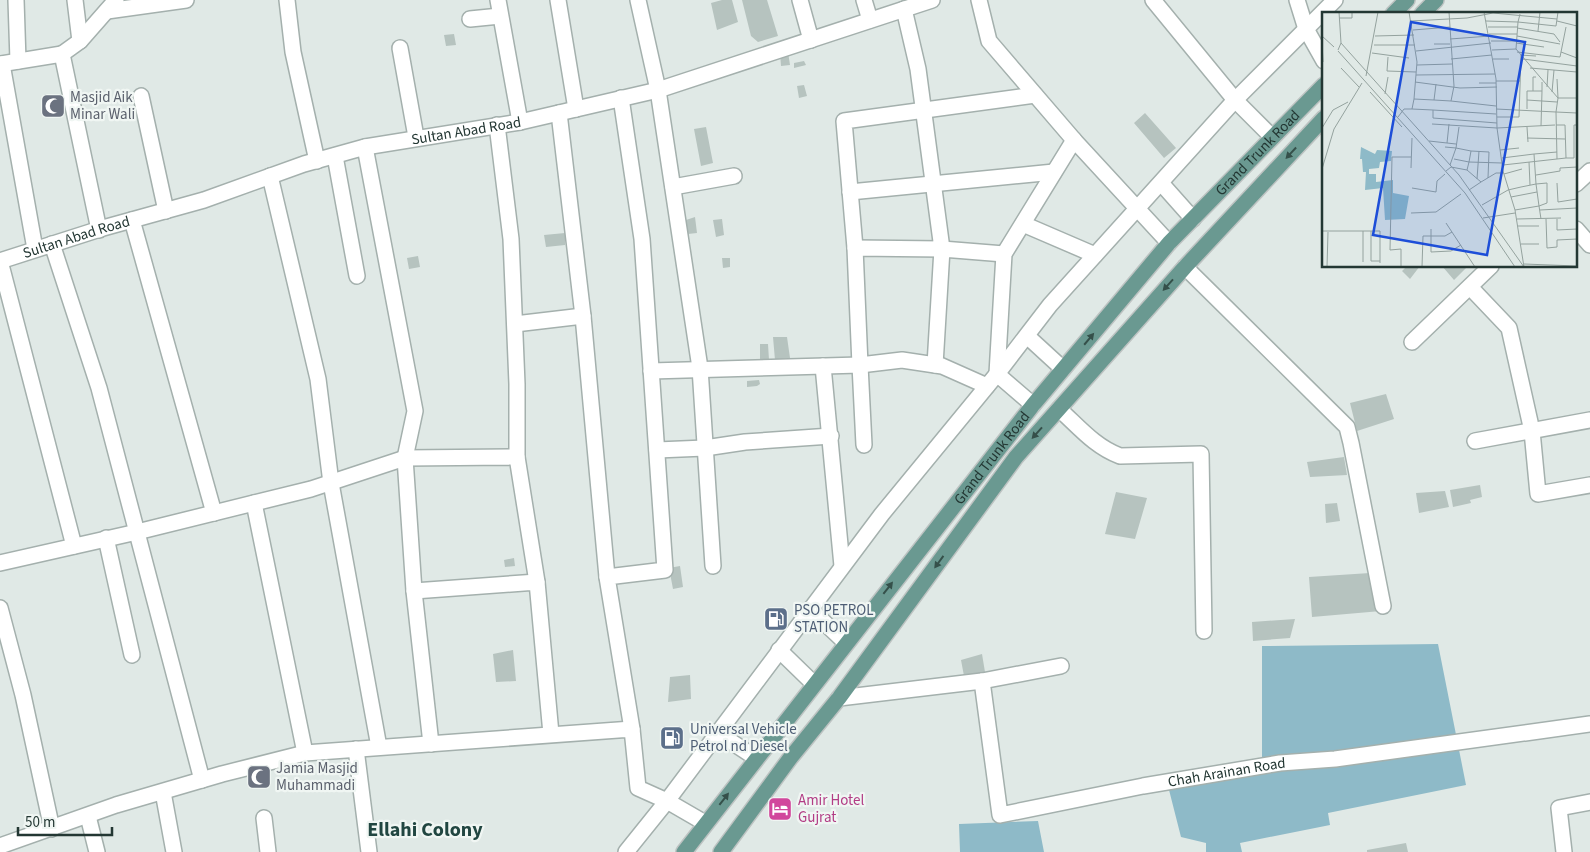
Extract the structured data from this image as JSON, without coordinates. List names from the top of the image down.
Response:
{
  "streets": {
    "main road": ["Grand Trunk Road"],
    "street": ["Sultan Abad Road", "Chah Arainan Road"]
  },
  "districts": ["Ellahi Colony"],
  "places": {
    "mosque": ["Masjid Aik Minar Wali", "Jamia Masjid Muhammadi"],
    "fuel station": ["PSO PETROL STATION", "Universal Vehicle Petrol nd Diesel"],
    "hotel": ["Amir Hotel Gujrat"]
  },
  "scale_bar": "50 m"
}
